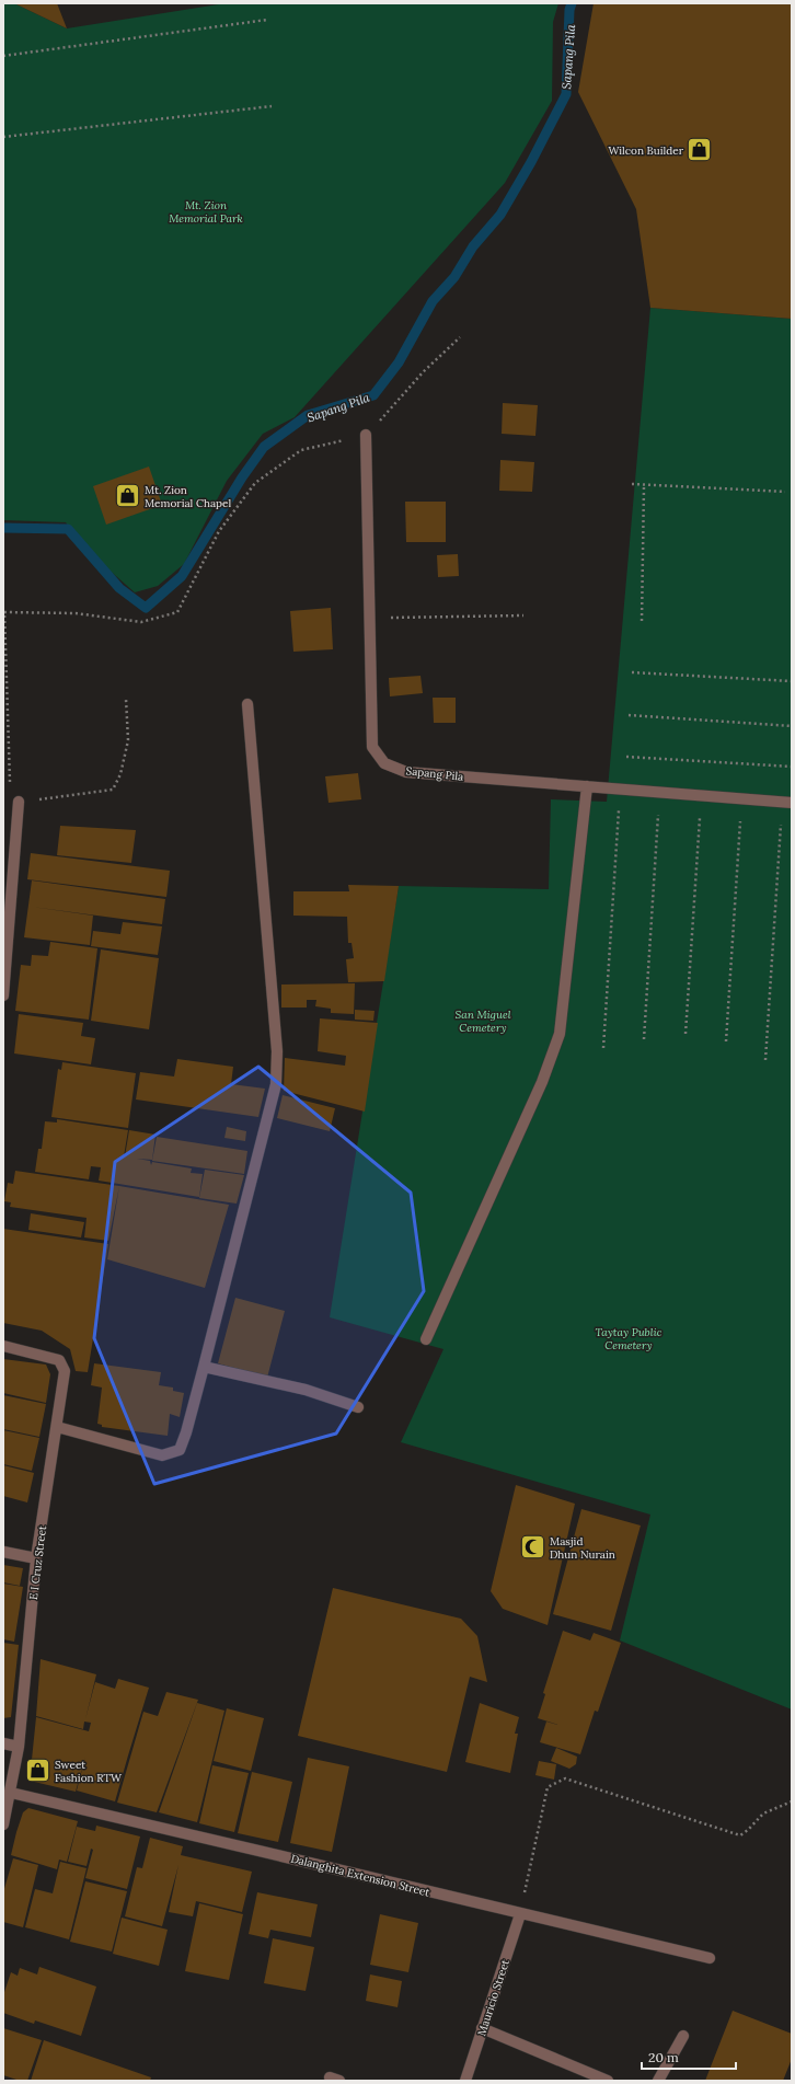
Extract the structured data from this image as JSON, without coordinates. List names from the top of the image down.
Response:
{
  "streets": {
    "street": [
      "Sapang Pila",
      "E I Cruz Street",
      "Dalanghita Extension Street",
      "Mauricio Street"
    ]
  },
  "crossings": [
    ["E I Cruz Street", "Dalanghita Extension Street"],
    ["Dalanghita Extension Street", "Mauricio Street"]
  ],
  "water": ["Sapang Pila"],
  "parks": ["Mt. Zion Memorial Park", "San Miguel Cemetery", "Taytay Public Cemetery"],
  "places": {
    "shop": ["Wilcon Builder", "Mt. Zion Memorial Chapel", "Sweet Fashion RTW"],
    "mosque": ["Masjid Dhun Nurain"]
  },
  "scale_bar": "20 m"
}
